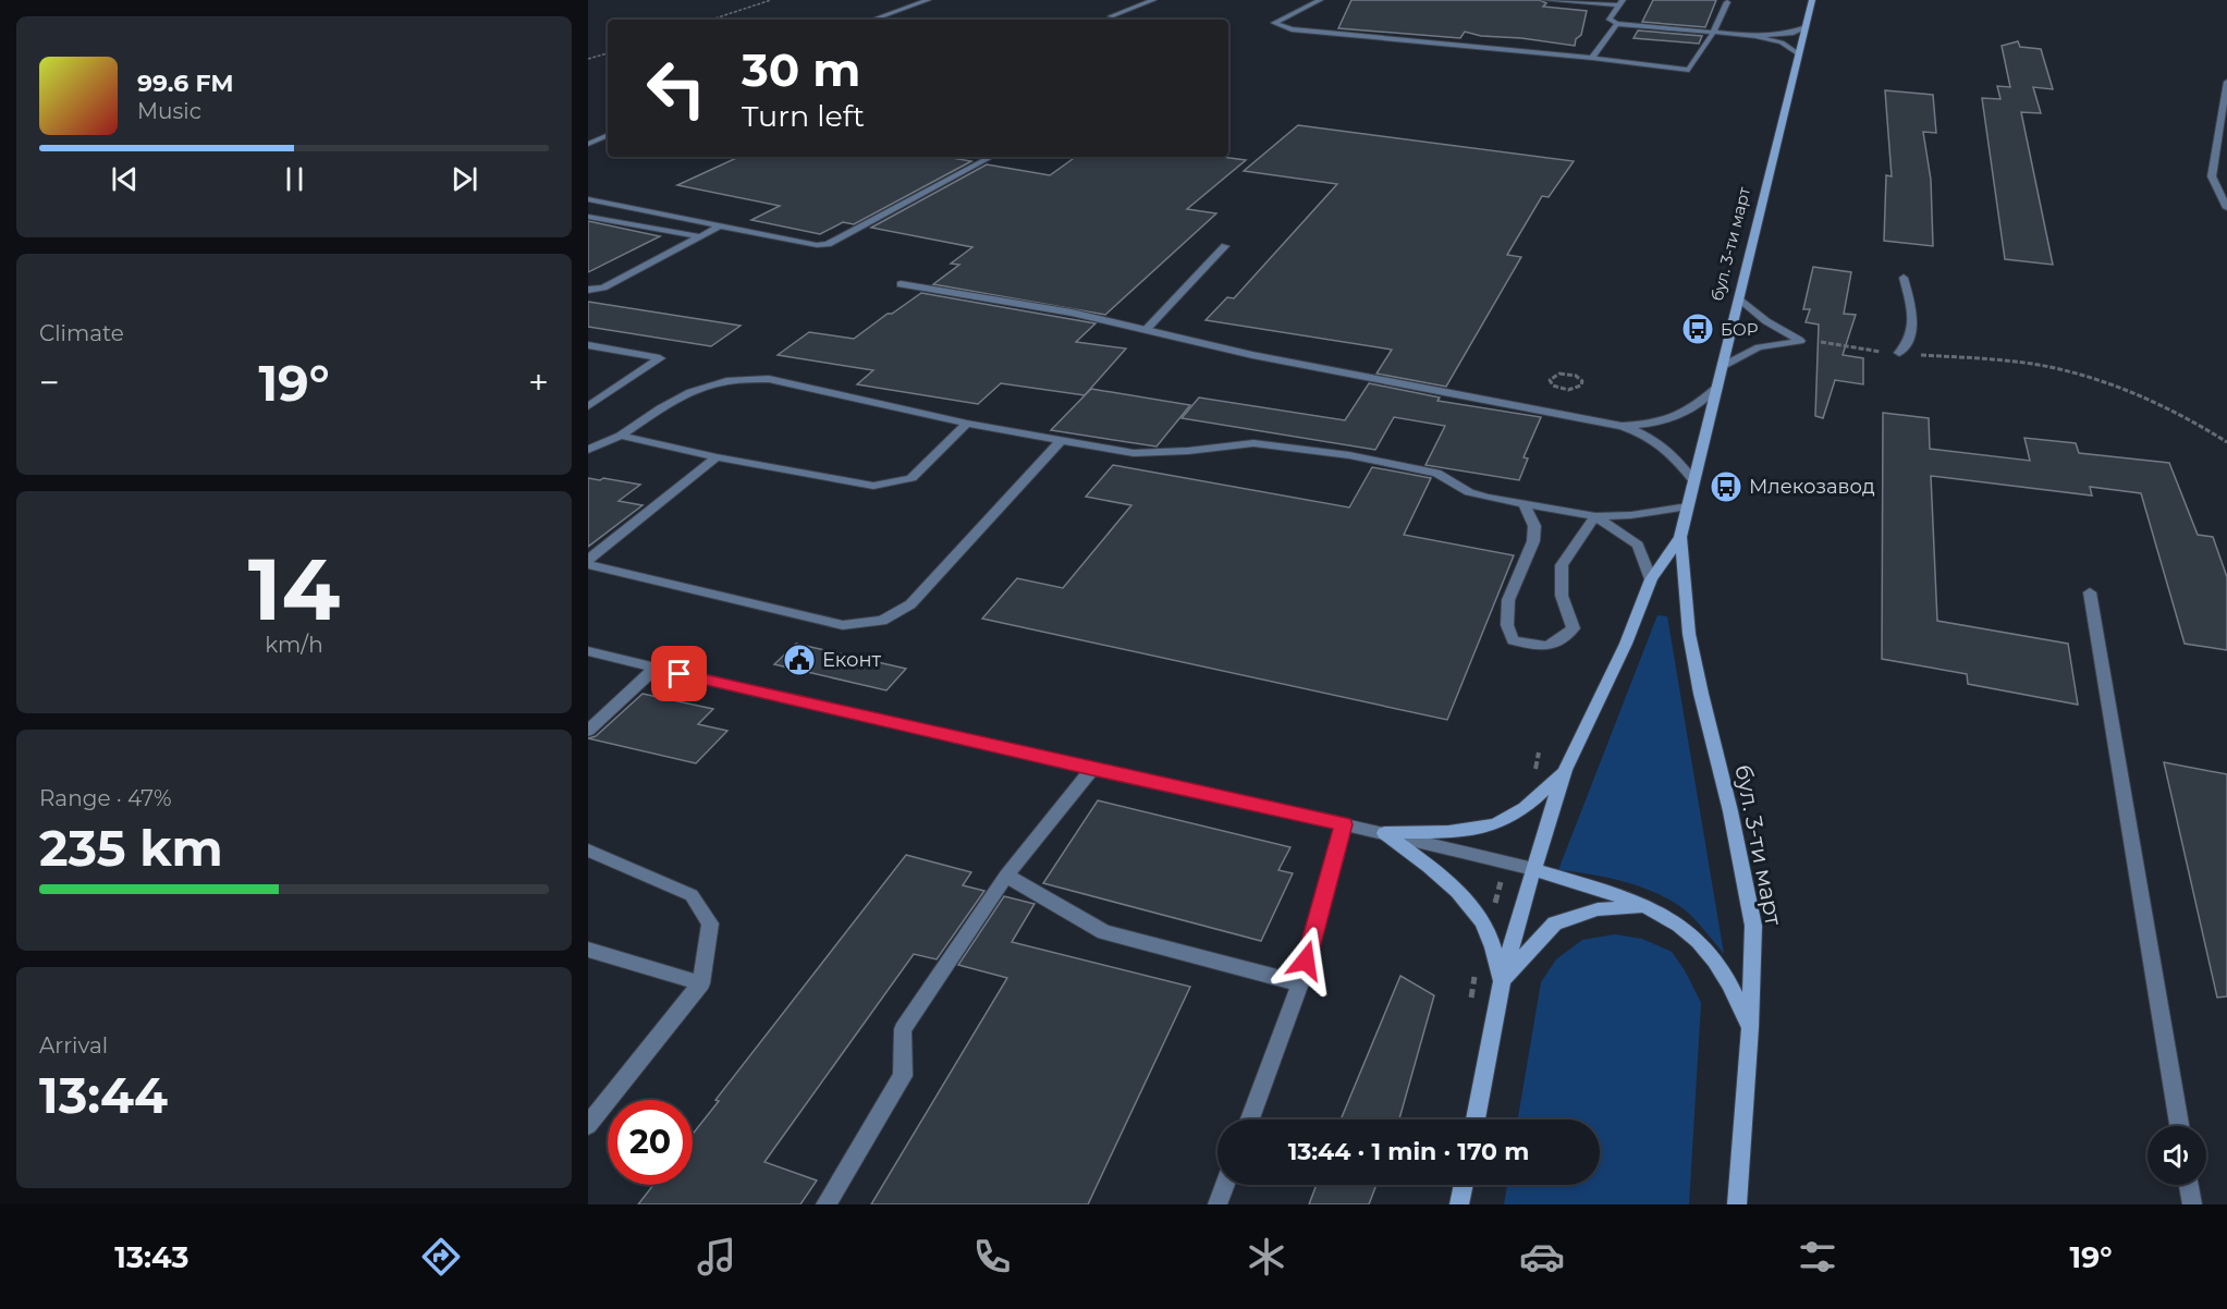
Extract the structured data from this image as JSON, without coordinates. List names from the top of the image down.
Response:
{
  "streets": {
    "main road": ["бул. 3-ти март"]
  },
  "places": {
    "bus stop": ["БОР", "Млекозавод"],
    "public building": ["Еконт"]
  },
  "page": {
    "turn": ["30 m", "Turn left"],
    "song": ["99.6 FM", "Music"],
    "tile": [
      "Climate",
      ["14", "km/h"],
      ["Range · 47%", "235 km"],
      ["Arrival", "13:44"]
    ],
    "heat": ["−", "19°", "+"],
    "limit": "20",
    "trip": "13:44 · 1 min · 170 m",
    "tabs": ["13:43", "19°"]
  }
}
